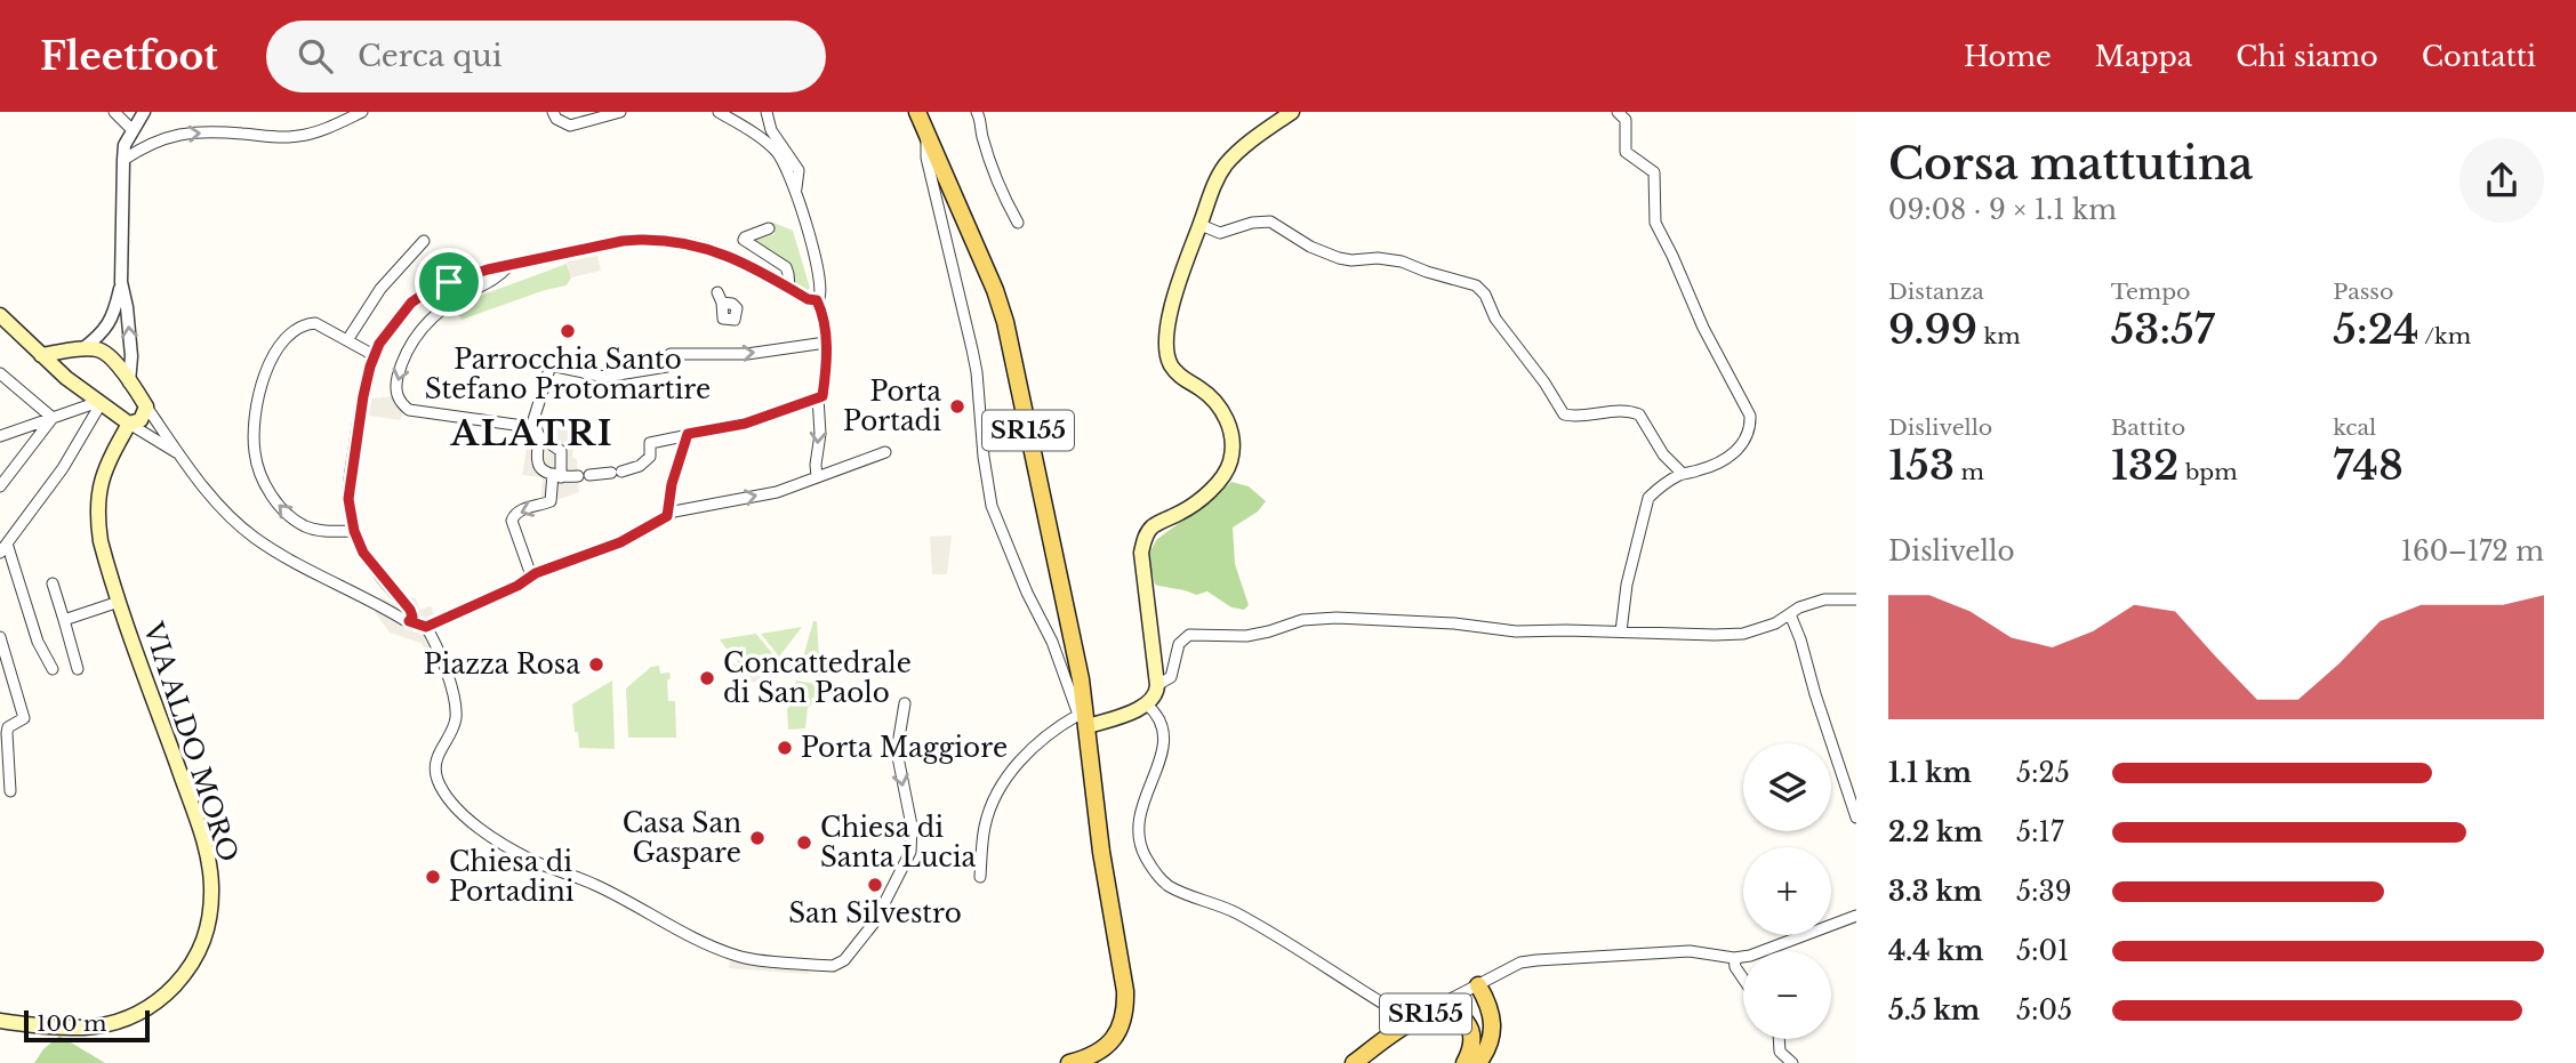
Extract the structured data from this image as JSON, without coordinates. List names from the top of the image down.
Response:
{
  "streets": {
    "main road": ["SR155", "VIA ALDO MORO"]
  },
  "districts": ["ALATRI"],
  "places": [
    "Parrocchia Santo Stefano Protomartire",
    "Porta Portadi",
    "Piazza Rosa",
    "Concattedrale di San Paolo",
    "Porta Maggiore",
    "Casa San Gaspare",
    "Chiesa di Santa Lucia",
    "Chiesa di Portadini",
    "San Silvestro"
  ],
  "scale_bar": "100 m",
  "page": {
    "header": "Fleetfoot",
    "search": "Cerca qui",
    "nav": [
      "Home",
      "Mappa",
      "Chi siamo",
      "Contatti"
    ],
    "heading": ["Corsa mattutina", "09:08 · 9 × 1.1 km"],
    "stats": [
      ["Distanza", "9.99 km"],
      ["Tempo", "53:57"],
      ["Passo", "5:24 /km"],
      ["Dislivello", "153 m"],
      ["Battito", "132 bpm"],
      ["kcal", "748"]
    ],
    "chart": ["Dislivello", "160–172 m"],
    "map_buttons": ["+", "−"],
    "list": [
      {
        "name": "1.1 km",
        "note": "5:25"
      },
      {
        "name": "2.2 km",
        "note": "5:17"
      },
      {
        "name": "3.3 km",
        "note": "5:39"
      },
      {
        "name": "4.4 km",
        "note": "5:01"
      },
      {
        "name": "5.5 km",
        "note": "5:05"
      }
    ],
    "scale": "100 m"
  }
}
